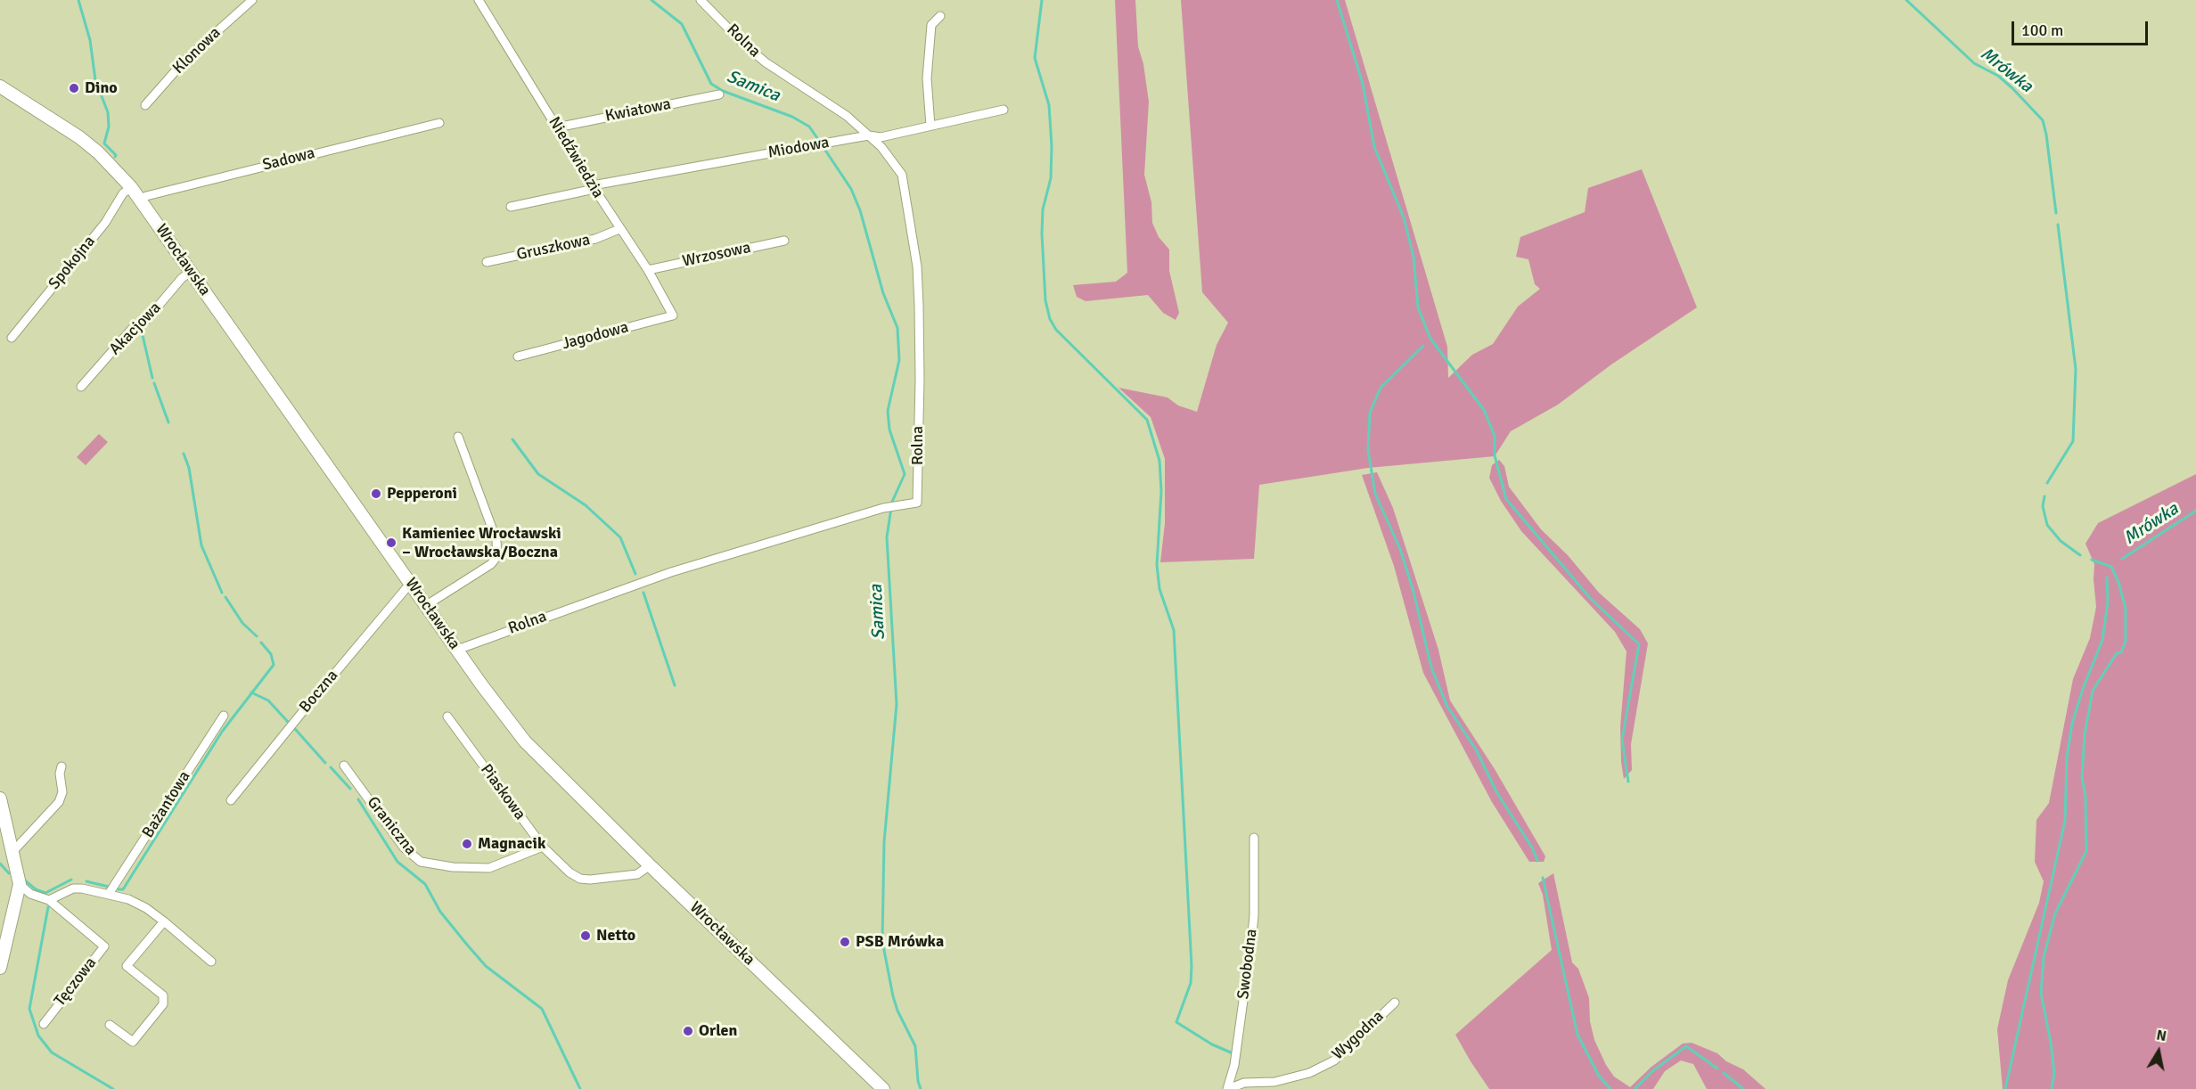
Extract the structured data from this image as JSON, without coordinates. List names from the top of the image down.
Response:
{
  "streets": {
    "main road": ["Wrocławska"],
    "street": [
      "Rolna",
      "Klonowa",
      "Kwiatowa",
      "Miodowa",
      "Niedźwiedzia",
      "Sadowa",
      "Gruszkowa",
      "Wrzosowa",
      "Spokojna",
      "Akacjowa",
      "Jagodowa",
      "Boczna",
      "Piaskowa",
      "Bażantowa",
      "Graniczna",
      "Swobodna",
      "Tęczowa",
      "Wygodna"
    ]
  },
  "crossings": [
    ["Rolna", "Miodowa"],
    ["Rolna", "Wrocławska"],
    ["Kwiatowa", "Niedźwiedzia"],
    ["Miodowa", "Niedźwiedzia"],
    ["Niedźwiedzia", "Gruszkowa"],
    ["Niedźwiedzia", "Wrzosowa"],
    ["Niedźwiedzia", "Jagodowa"],
    ["Sadowa", "Wrocławska"],
    ["Wrocławska", "Spokojna"],
    ["Wrocławska", "Akacjowa"],
    ["Wrocławska", "Boczna"],
    ["Wrocławska", "Piaskowa"],
    ["Piaskowa", "Graniczna"],
    ["Swobodna", "Wygodna"]
  ],
  "water": ["Mrówka", "Samica"],
  "places": [
    "Dino",
    "Pepperoni",
    "Kamieniec Wrocławski – Wrocławska/Boczna",
    "Magnacik",
    "Netto",
    "PSB Mrówka",
    "Orlen"
  ],
  "scale_bar": "100 m",
  "north": "top"
}
